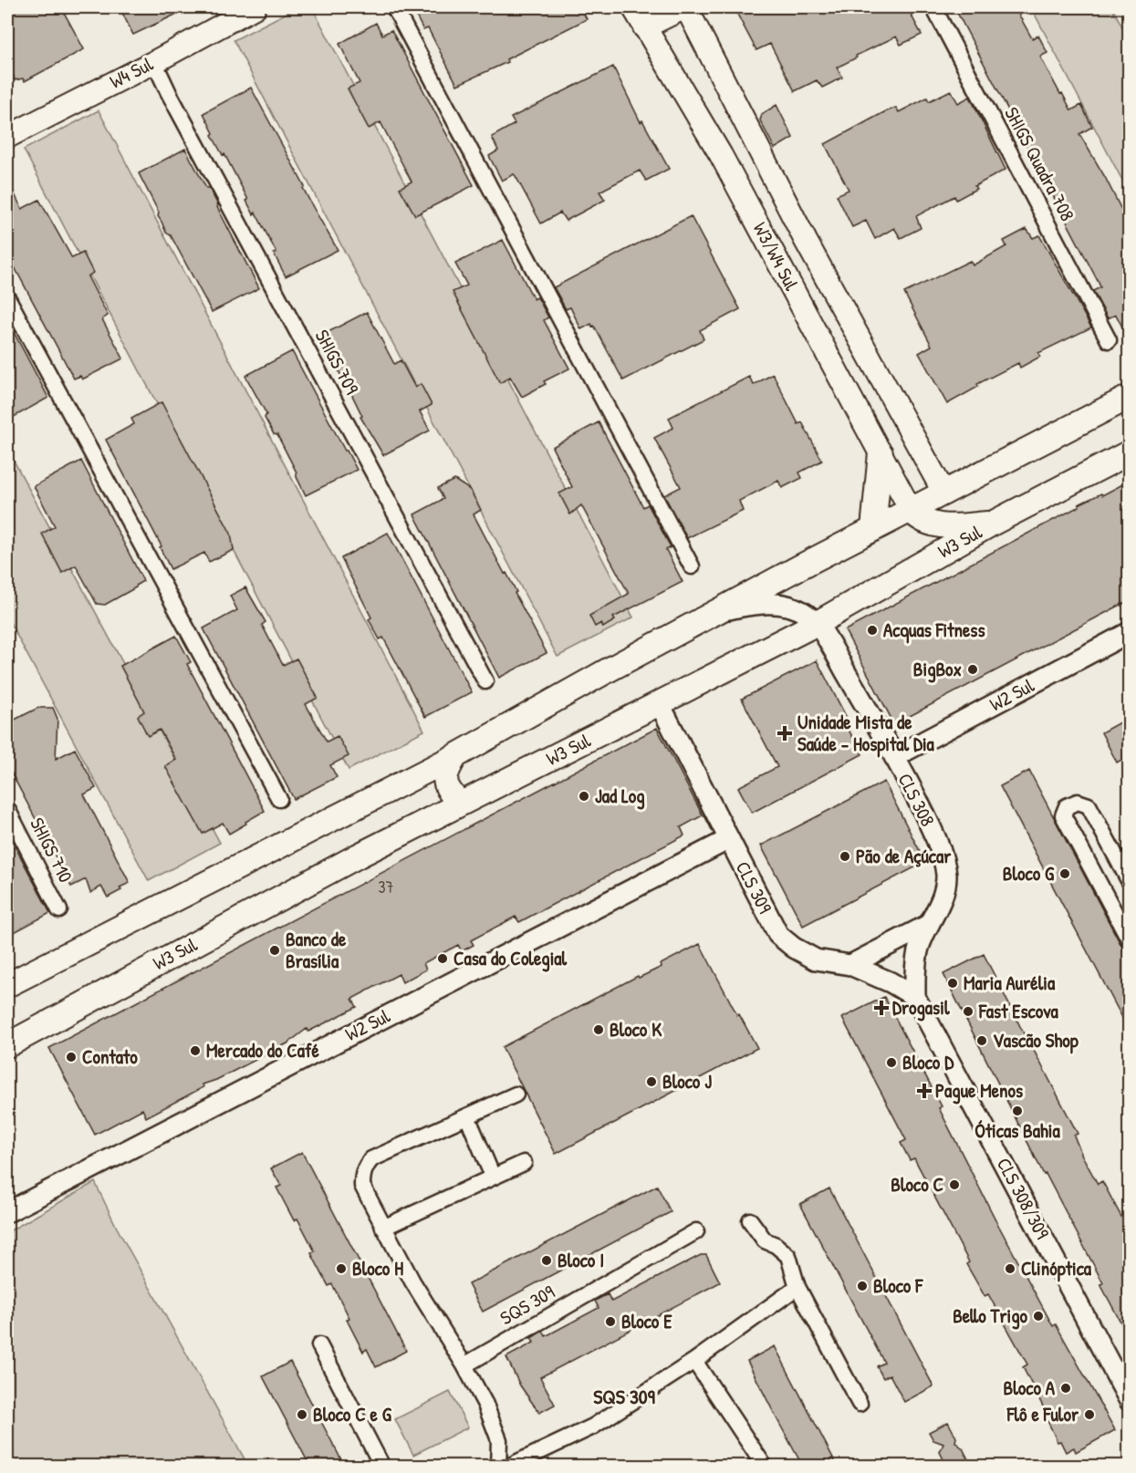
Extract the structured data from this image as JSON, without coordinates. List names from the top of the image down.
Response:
{
  "streets": {
    "main road": ["W4 Sul", "W3/W4 Sul", "W3 Sul"],
    "street": [
      "SHIGS Quadra 708",
      "SHIGS 709",
      "W2 Sul",
      "CLS 308",
      "SHIGS 710",
      "CLS 309",
      "CLS 308/309",
      "SQS 309"
    ]
  },
  "crossings": [
    ["W4 Sul", "SHIGS 709"],
    ["W3 Sul", "CLS 308"],
    ["W3 Sul", "CLS 309"],
    ["W2 Sul", "CLS 308"],
    ["W2 Sul", "CLS 309"],
    ["CLS 308", "CLS 309"],
    ["CLS 308", "CLS 308/309"],
    ["CLS 309", "CLS 308/309"]
  ],
  "districts": ["SQS 309"],
  "places": {
    "other": [
      "Acquas Fitness",
      "BigBox",
      "Jad Log",
      "Pão de Açúcar",
      "Bloco G",
      "Banco de Brasília",
      "Casa do Colegial",
      "Maria Aurélia",
      "Fast Escova",
      "Bloco K",
      "Vascão Shop",
      "Mercado do Café",
      "Contato",
      "Bloco D",
      "Bloco J",
      "Óticas Bahia",
      "Bloco C",
      "Bloco I",
      "Bloco H",
      "Clinóptica",
      "Bloco F",
      "Bello Trigo",
      "Bloco E",
      "Bloco A",
      "Bloco C e G",
      "Flô e Fulor"
    ],
    "health": ["Unidade Mista de Saúde - Hospital Dia", "Drogasil", "Pague Menos"]
  },
  "house_numbers": ["37"]
}
